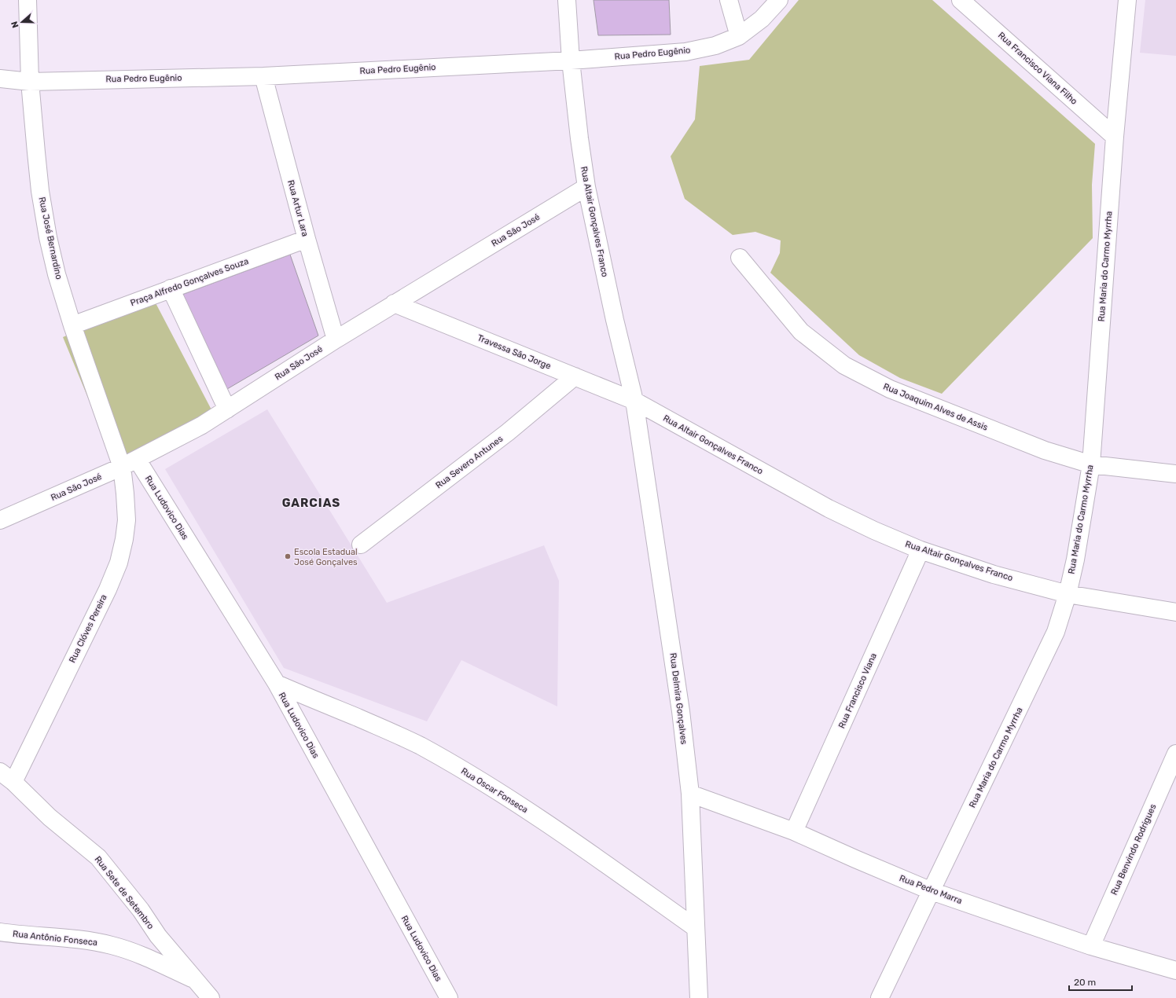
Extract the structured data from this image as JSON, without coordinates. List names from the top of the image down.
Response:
{
  "streets": {
    "street": [
      "Rua Pedro Eugênio",
      "Rua Francisco Viana Filho",
      "Rua Artur Lara",
      "Rua Altair Gonçalves Franco",
      "Rua São José",
      "Rua José Bernardino",
      "Rua Maria do Carmo Myrrha",
      "Praça Alfredo Gonçalves Souza",
      "Travessa São Jorge",
      "Rua Joaquim Alves de Assis",
      "Rua Severo Antunes",
      "Rua Ludovico Dias",
      "Rua Clóves Pereira",
      "Rua Francisco Viana",
      "Rua Delmira Gonçalves",
      "Rua Oscar Fonseca",
      "Rua Benvindo Rodrigues",
      "Rua Pedro Marra",
      "Rua Sete de Setembro",
      "Rua Antônio Fonseca"
    ]
  },
  "crossings": [
    ["Rua Pedro Eugênio", "Rua Artur Lara"],
    ["Rua Pedro Eugênio", "Rua Altair Gonçalves Franco"],
    ["Rua Pedro Eugênio", "Rua José Bernardino"],
    ["Rua Francisco Viana Filho", "Rua Maria do Carmo Myrrha"],
    ["Rua Artur Lara", "Rua São José"],
    ["Rua Artur Lara", "Praça Alfredo Gonçalves Souza"],
    ["Rua Altair Gonçalves Franco", "Rua São José"],
    ["Rua Altair Gonçalves Franco", "Rua Maria do Carmo Myrrha"],
    ["Rua Altair Gonçalves Franco", "Travessa São Jorge"],
    ["Rua Altair Gonçalves Franco", "Rua Francisco Viana"],
    ["Rua Altair Gonçalves Franco", "Rua Delmira Gonçalves"],
    ["Rua São José", "Rua José Bernardino"],
    ["Rua São José", "Travessa São Jorge"],
    ["Rua São José", "Rua Ludovico Dias"],
    ["Rua São José", "Rua Clóves Pereira"],
    ["Rua José Bernardino", "Praça Alfredo Gonçalves Souza"],
    ["Rua José Bernardino", "Rua Clóves Pereira"],
    ["Rua Maria do Carmo Myrrha", "Rua Joaquim Alves de Assis"],
    ["Rua Maria do Carmo Myrrha", "Rua Pedro Marra"],
    ["Travessa São Jorge", "Rua Severo Antunes"],
    ["Travessa São Jorge", "Rua Delmira Gonçalves"],
    ["Rua Ludovico Dias", "Rua Oscar Fonseca"],
    ["Rua Clóves Pereira", "Rua Sete de Setembro"],
    ["Rua Francisco Viana", "Rua Pedro Marra"],
    ["Rua Delmira Gonçalves", "Rua Oscar Fonseca"],
    ["Rua Delmira Gonçalves", "Rua Pedro Marra"],
    ["Rua Benvindo Rodrigues", "Rua Pedro Marra"],
    ["Rua Sete de Setembro", "Rua Antônio Fonseca"]
  ],
  "districts": ["GARCIAS"],
  "places": ["Escola Estadual José Gonçalves"],
  "scale_bar": "20 m",
  "north": "left"
}
